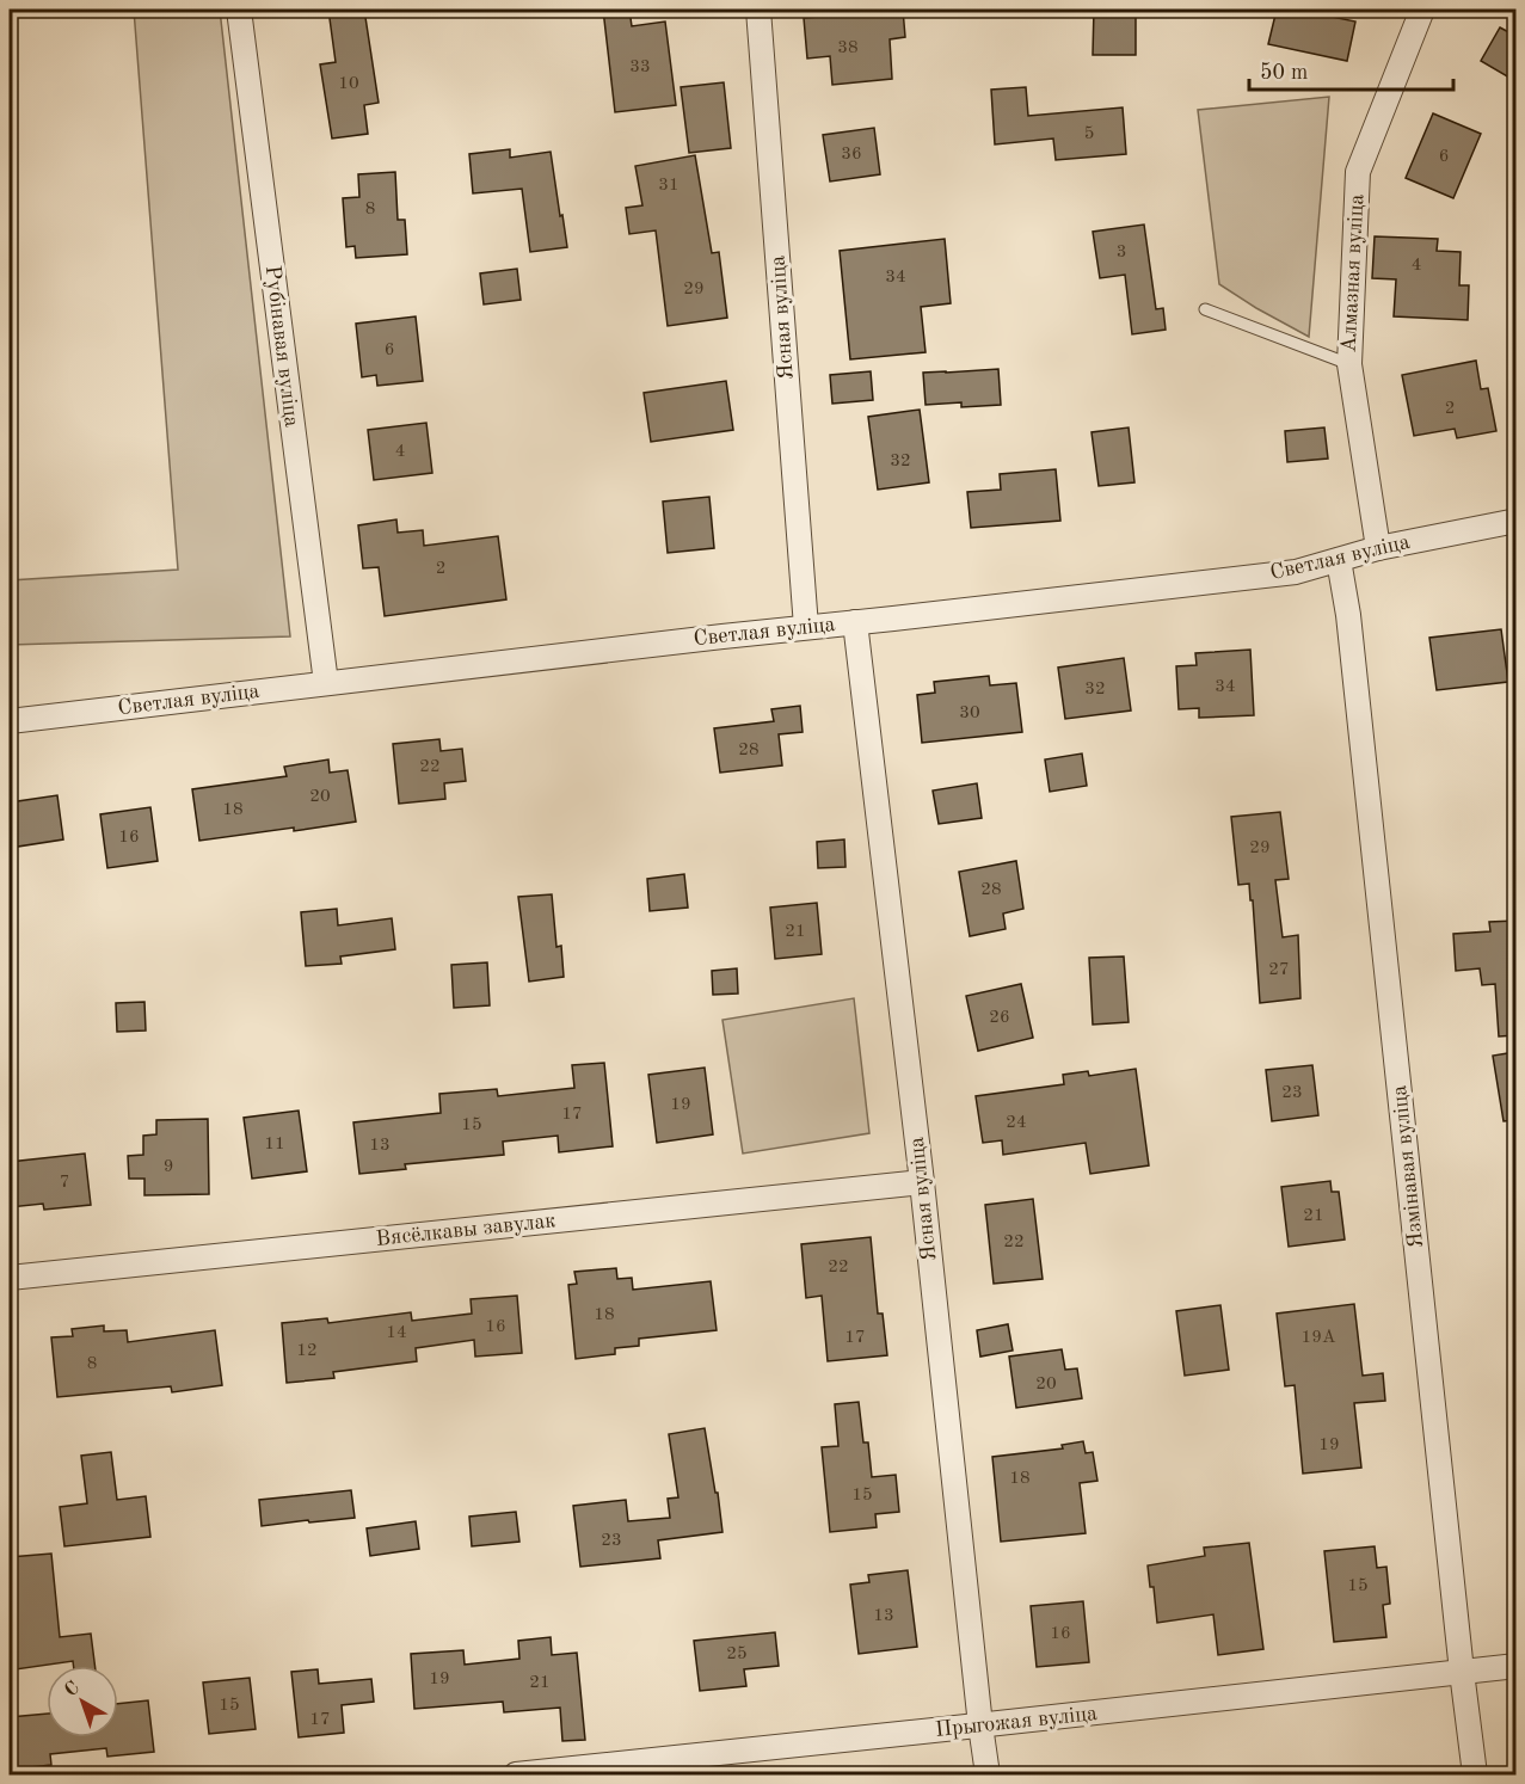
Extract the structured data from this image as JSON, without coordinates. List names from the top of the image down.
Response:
{
  "streets": {
    "street": [
      "Алмазная вуліца",
      "Ясная вуліца",
      "Рубінавая вуліца",
      "Светлая вуліца",
      "Язмінавая вуліца",
      "Вясёлкавы завулак",
      "Прыгожая вуліца"
    ]
  },
  "crossings": [
    ["Алмазная вуліца", "Светлая вуліца"],
    ["Ясная вуліца", "Светлая вуліца"],
    ["Ясная вуліца", "Вясёлкавы завулак"],
    ["Ясная вуліца", "Прыгожая вуліца"],
    ["Рубінавая вуліца", "Светлая вуліца"],
    ["Светлая вуліца", "Язмінавая вуліца"],
    ["Язмінавая вуліца", "Прыгожая вуліца"]
  ],
  "house_numbers": [
    "38",
    "33",
    "10",
    "5",
    "36",
    "6",
    "31",
    "8",
    "3",
    "4",
    "34",
    "29",
    "6",
    "2",
    "4",
    "32",
    "2",
    "34",
    "32",
    "30",
    "28",
    "22",
    "20",
    "18",
    "16",
    "29",
    "28",
    "21",
    "27",
    "26",
    "23",
    "19",
    "17",
    "24",
    "15",
    "11",
    "13",
    "9",
    "7",
    "21",
    "22",
    "22",
    "18",
    "16",
    "14",
    "17",
    "19А",
    "12",
    "8",
    "20",
    "19",
    "18",
    "15",
    "23",
    "15",
    "13",
    "16",
    "25",
    "19",
    "21",
    "15",
    "17"
  ],
  "scale_bar": "50 m",
  "north": "top left"
}
